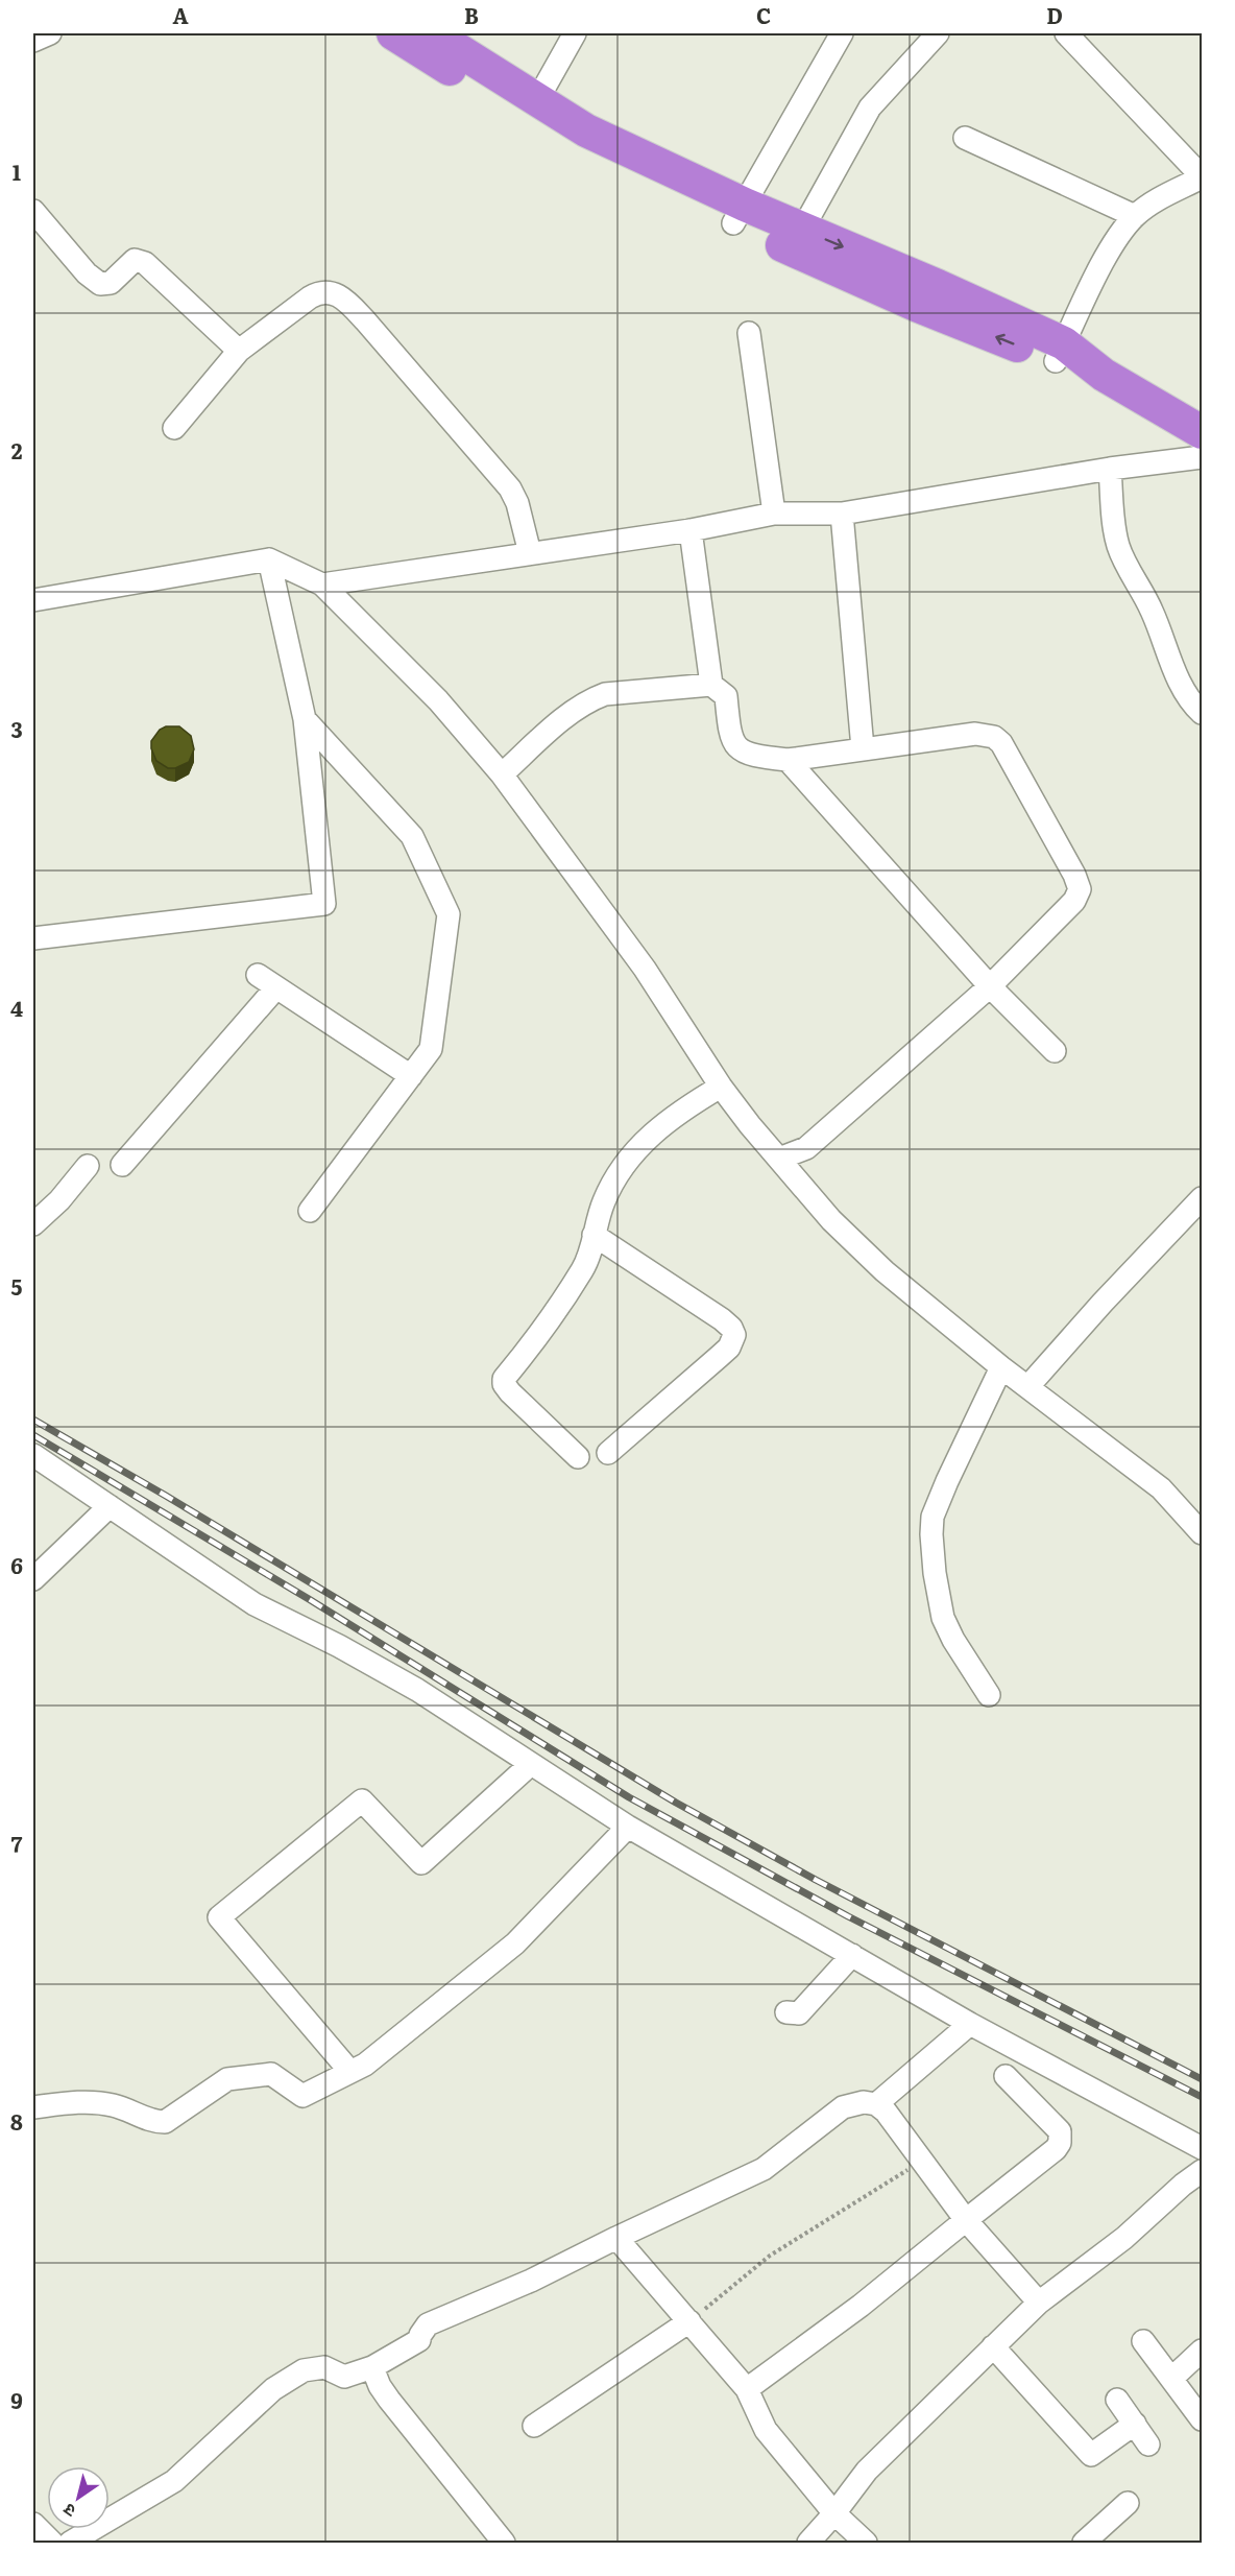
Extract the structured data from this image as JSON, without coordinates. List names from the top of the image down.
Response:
{
  "north": "bottom left",
  "grid": {
    "columns": [
      "A",
      "B",
      "C",
      "D"
    ],
    "rows": [
      "1",
      "2",
      "3",
      "4",
      "5",
      "6",
      "7",
      "8",
      "9"
    ]
  }
}
